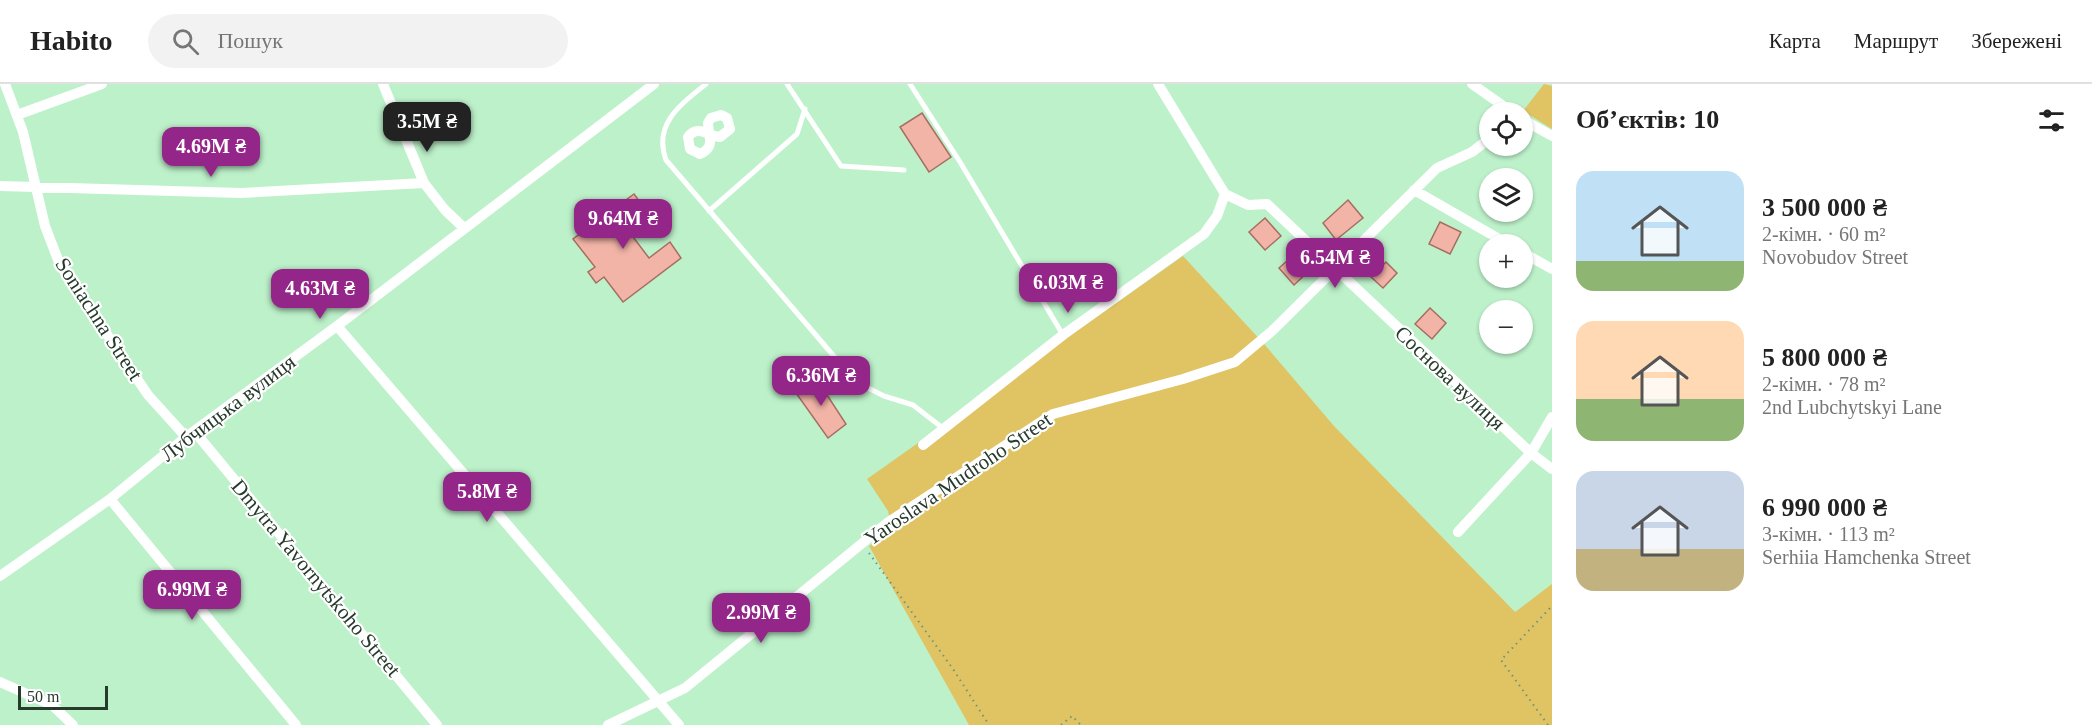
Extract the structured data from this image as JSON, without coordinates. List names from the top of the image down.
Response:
{
  "streets": {
    "street": [
      "Soniachna Street",
      "Соснова вулиця",
      "Лубчицька вулиця",
      "Yaroslava Mudroho Street",
      "Dmytra Yavornytskoho Street"
    ]
  },
  "crossings": [
    ["Soniachna Street", "Лубчицька вулиця"],
    ["Soniachna Street", "Dmytra Yavornytskoho Street"],
    ["Соснова вулиця", "Yaroslava Mudroho Street"],
    ["Лубчицька вулиця", "Dmytra Yavornytskoho Street"]
  ],
  "scale_bar": "50 m",
  "page": {
    "header": "Habito",
    "search": "Пошук",
    "nav": ["Карта", "Маршрут", "Збережені"],
    "heading": "Об’єктів: 10",
    "map_buttons": ["+", "−"],
    "price": [
      "3.5M ₴",
      "4.69M ₴",
      "9.64M ₴",
      "6.54M ₴",
      "6.03M ₴",
      "4.63M ₴",
      "6.36M ₴",
      "5.8M ₴",
      "6.99M ₴",
      "2.99M ₴"
    ],
    "list": [
      {
        "name": "3 500 000 ₴",
        "note": "2-кімн. · 60 m² · Novobudov Street"
      },
      {
        "name": "5 800 000 ₴",
        "note": "2-кімн. · 78 m² · 2nd Lubchytskyi Lane"
      },
      {
        "name": "6 990 000 ₴",
        "note": "3-кімн. · 113 m² · Serhiia Hamchenka Street"
      }
    ],
    "scale": "50 m"
  }
}
